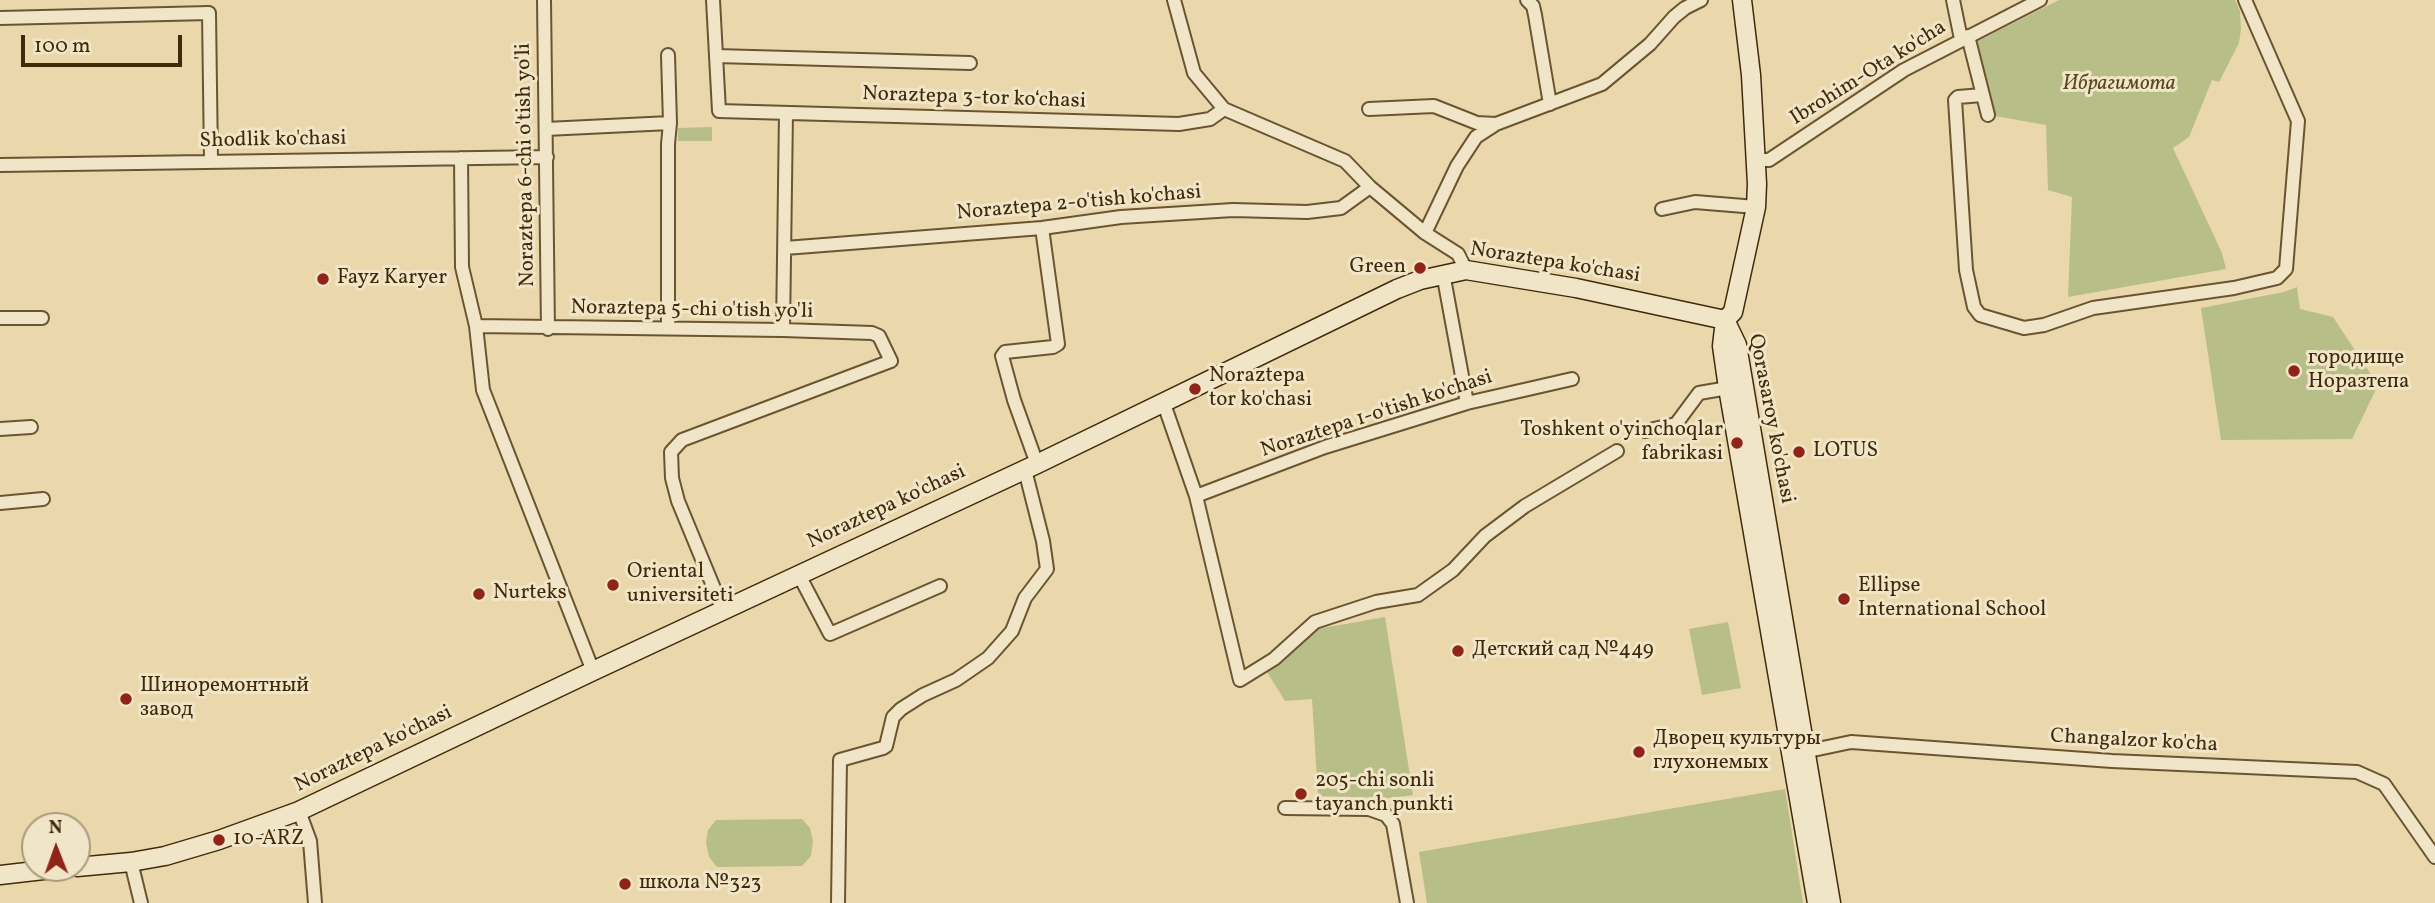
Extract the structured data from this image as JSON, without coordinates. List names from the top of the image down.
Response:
{
  "streets": {
    "main road": ["Noraztepa ko'chasi", "Qorasaroy ko'chasi"],
    "street": [
      "Ibrohim-Ota ko'cha",
      "Noraztepa 3-tor ko‘chasi",
      "Shodlik ko'chasi",
      "Noraztepa 6-chi o'tish yo'li",
      "Noraztepa 2-o'tish ko'chasi",
      "Noraztepa 5-chi o'tish yo'li",
      "Noraztepa 1-o'tish ko'chasi",
      "Changalzor ko'cha"
    ]
  },
  "crossings": [
    ["Shodlik ko'chasi", "Noraztepa 6-chi o'tish yo'li"],
    ["Noraztepa 6-chi o'tish yo'li", "Noraztepa 5-chi o'tish yo'li"],
    ["Noraztepa ko'chasi", "Noraztepa 5-chi o'tish yo'li"],
    ["Noraztepa ko'chasi", "Qorasaroy ko'chasi"],
    ["Qorasaroy ko'chasi", "Changalzor ko'cha"]
  ],
  "parks": ["Ибрагимота"],
  "places": [
    "Green",
    "Fayz Karyer",
    "городище Норазтепа",
    "Noraztepa tor ko'chasi",
    "Toshkent o'yinchoqlar fabrikasi",
    "LOTUS",
    "Oriental universiteti",
    "Nurteks",
    "Ellipse International School",
    "Детский сад №449",
    "Шиноремонтный завод",
    "Дворец культуры глухонемых",
    "205-chi sonli tayanch punkti",
    "10-ARZ",
    "школа №323"
  ],
  "scale_bar": "100 m",
  "north": "top"
}
